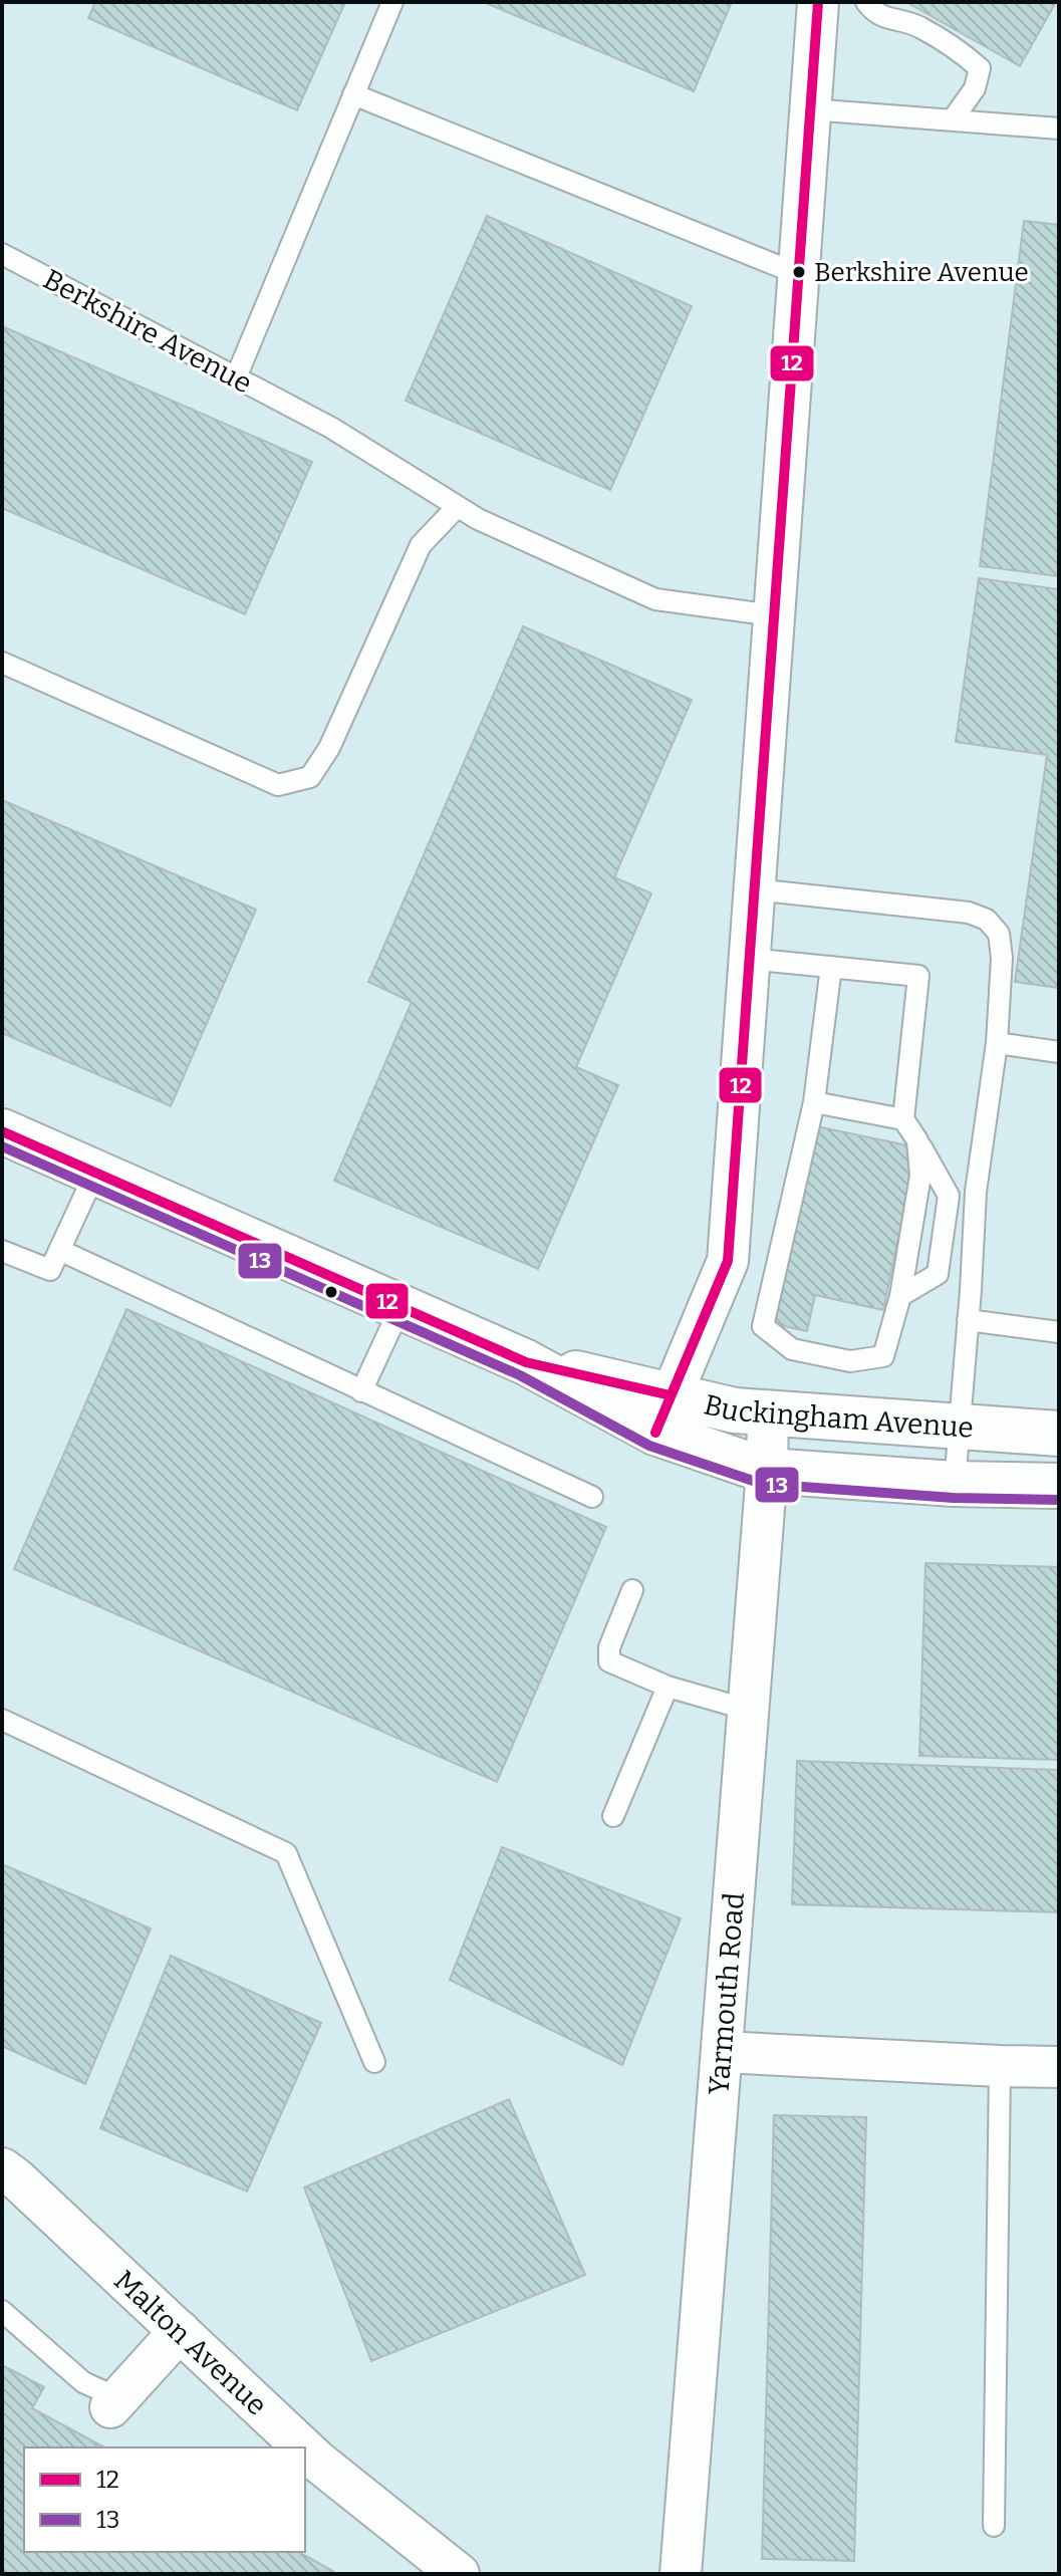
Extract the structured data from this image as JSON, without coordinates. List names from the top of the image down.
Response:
{
  "streets": {
    "street": ["Buckingham Avenue", "Yarmouth Road", "Malton Avenue"],
    "lane": ["Berkshire Avenue"]
  },
  "crossings": [
    ["Buckingham Avenue", "Yarmouth Road"]
  ],
  "places": ["Berkshire Avenue"],
  "lines": ["transit line 12", "transit line 13"],
  "legend": ["12", "13"]
}
